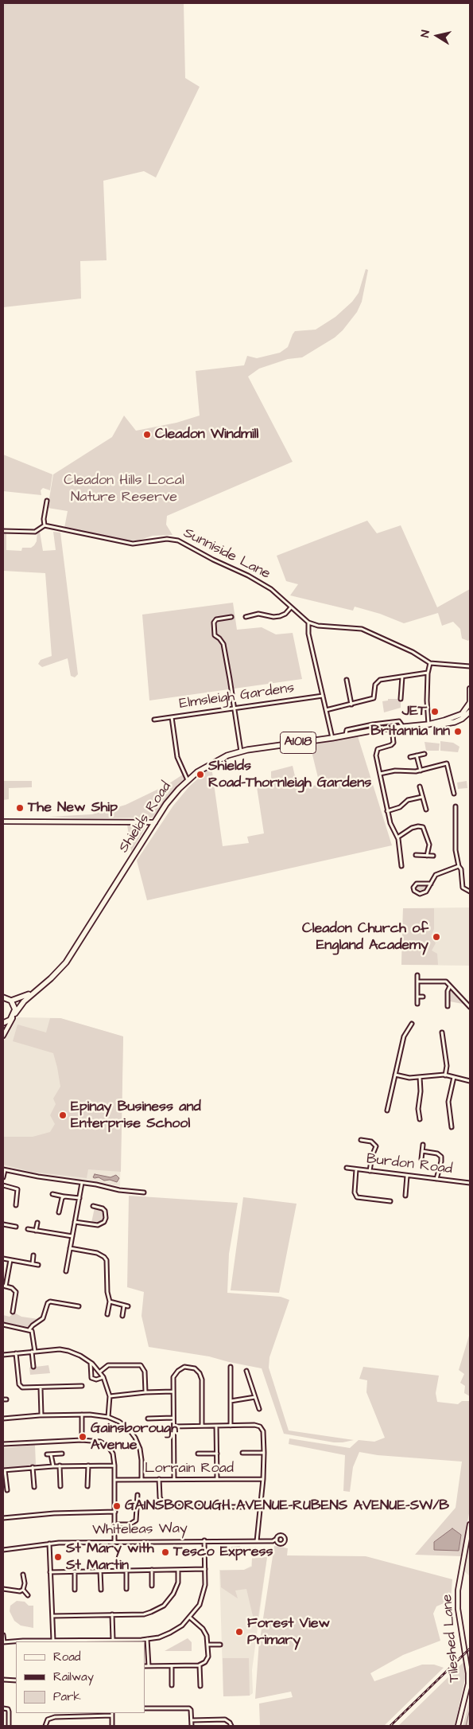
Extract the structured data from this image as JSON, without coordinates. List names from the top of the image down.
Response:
{
  "streets": {
    "highway": ["A1018", "Shields Road"],
    "street": [
      "Sunniside Lane",
      "Elmsleigh Gardens",
      "Burdon Road",
      "Lorrain Road",
      "Whiteleas Way",
      "Tileshed Lane"
    ]
  },
  "crossings": [
    ["A1018", "Shields Road"]
  ],
  "parks": ["Cleadon Hills Local Nature Reserve"],
  "places": [
    "Cleadon Windmill",
    "JET",
    "Britannia Inn",
    "Shields Road-Thornleigh Gardens",
    "The New Ship",
    "Cleadon Church of England Academy",
    "Epinay Business and Enterprise School",
    "Gainsborough Avenue",
    "GAINSBOROUGH AVENUE-RUBENS AVENUE-SW/B",
    "Tesco Express",
    "St Mary with St Martin",
    "Forest View Primary"
  ],
  "legend": ["Road", "Railway", "Park"],
  "north": "left"
}
